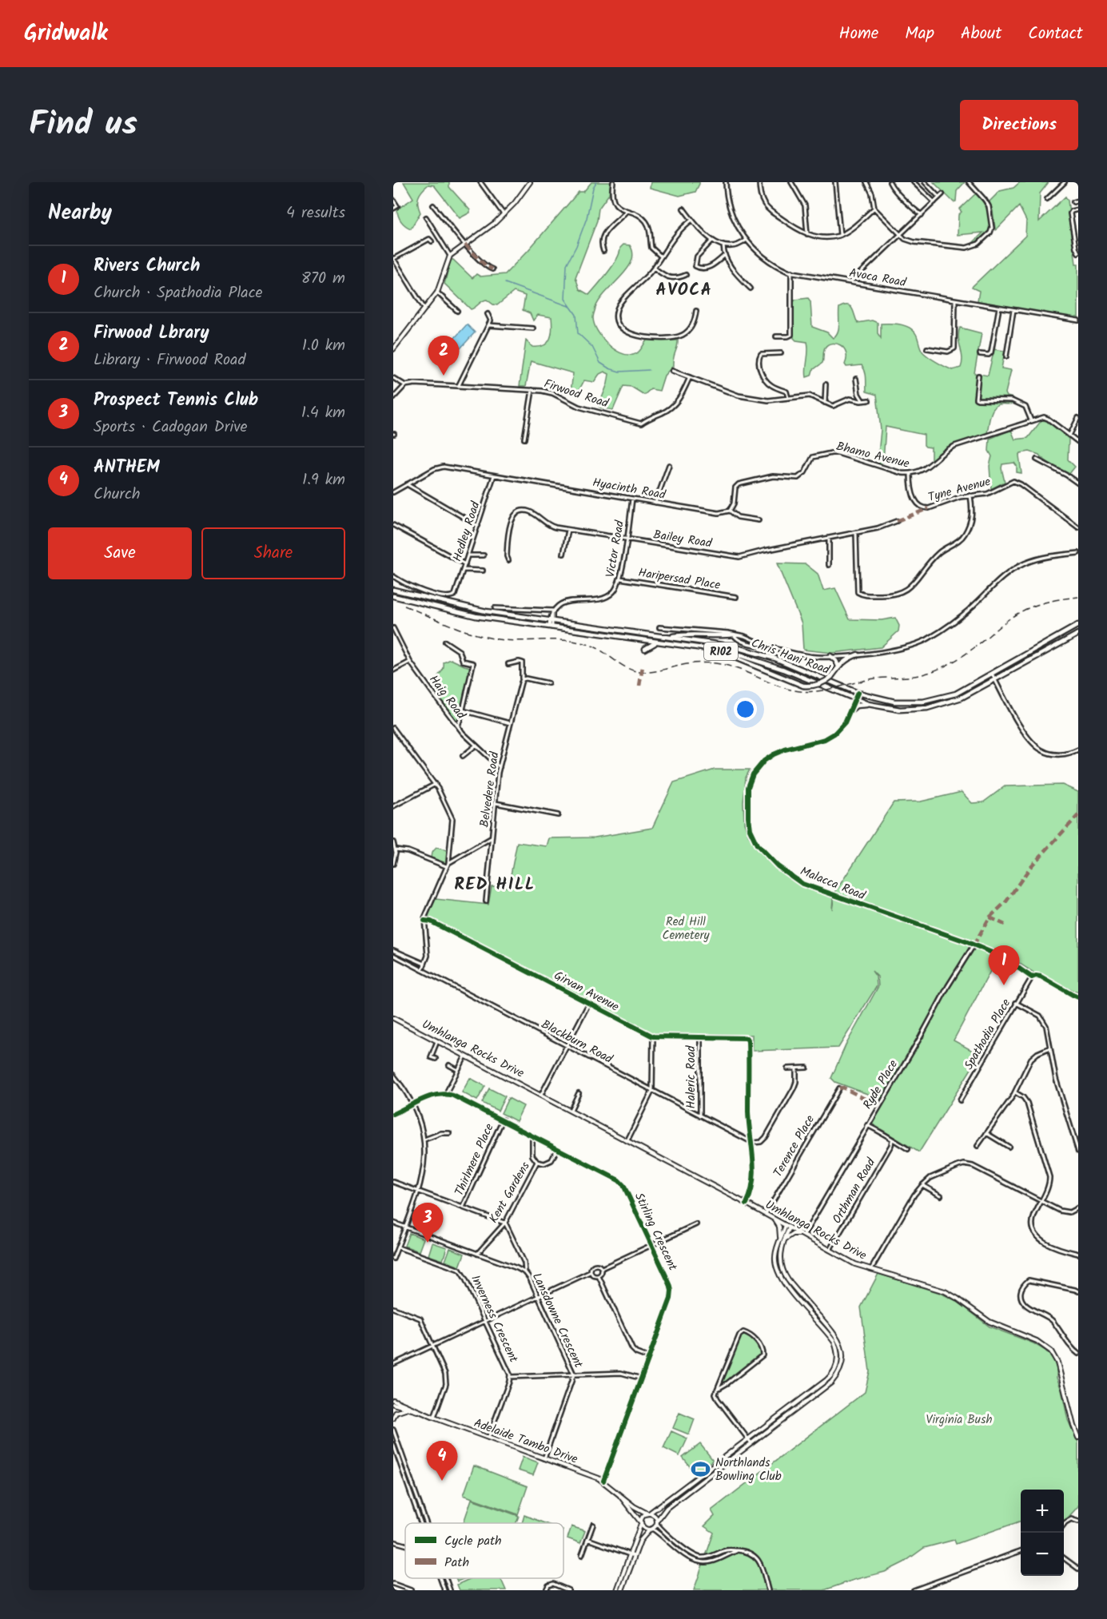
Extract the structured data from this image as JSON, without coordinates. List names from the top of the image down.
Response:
{
  "streets": {
    "main road": ["R102", "Chris Hani Road"],
    "street": [
      "Avoca Road",
      "Firwood Road",
      "Bhamo Avenue",
      "Hyacinth Road",
      "Tyne Avenue",
      "Hedley Road",
      "Bailey Road",
      "Victor Road",
      "Haripersad Place",
      "Haig Road",
      "Belvedere Road",
      "Malacca Road",
      "Girvan Avenue",
      "Spathodia Place",
      "Blackburn Road",
      "Umhlanga Rocks Drive",
      "Haleric Road",
      "Ryde Place",
      "Terence Place",
      "Thirlmere Place",
      "Orthman Road",
      "Kent Gardens",
      "Stirling Crescent",
      "Inverness Crescent",
      "Lansdowne Crescent",
      "Adelaide Tambo Drive"
    ]
  },
  "crossings": [
    ["Bhamo Avenue", "Hyacinth Road"],
    ["Bhamo Avenue", "Tyne Avenue"],
    ["Hyacinth Road", "Hedley Road"],
    ["Hyacinth Road", "Victor Road"],
    ["Bailey Road", "Victor Road"],
    ["Victor Road", "Haripersad Place"],
    ["Chris Hani Road", "Malacca Road"],
    ["Haig Road", "Belvedere Road"],
    ["Malacca Road", "Spathodia Place"],
    ["Malacca Road", "Ryde Place"],
    ["Girvan Avenue", "Blackburn Road"],
    ["Girvan Avenue", "Haleric Road"],
    ["Blackburn Road", "Haleric Road"],
    ["Umhlanga Rocks Drive", "Ryde Place"],
    ["Umhlanga Rocks Drive", "Terence Place"],
    ["Umhlanga Rocks Drive", "Orthman Road"],
    ["Thirlmere Place", "Stirling Crescent"],
    ["Kent Gardens", "Stirling Crescent"],
    ["Kent Gardens", "Lansdowne Crescent"],
    ["Stirling Crescent", "Adelaide Tambo Drive"],
    ["Inverness Crescent", "Adelaide Tambo Drive"],
    ["Lansdowne Crescent", "Adelaide Tambo Drive"]
  ],
  "districts": ["AVOCA", "RED HILL"],
  "parks": ["Red Hill Cemetery", "Virginia Bush"],
  "places": {
    "sports": ["Northlands Bowling Club"]
  },
  "legend": ["Cycle path", "Path"],
  "page": {
    "header": "Gridwalk",
    "nav": [
      "Home",
      "Map",
      "About",
      "Contact"
    ],
    "title": "Find us",
    "buttons": [
      "Directions",
      ["Save", "Share"]
    ],
    "heading": ["Nearby", "4 results"],
    "list": [
      {
        "mark": "1",
        "name": "Rivers Church",
        "note": "Church · Spathodia Place",
        "value": "870 m"
      },
      {
        "mark": "2",
        "name": "Firwood Lbrary",
        "note": "Library · Firwood Road",
        "value": "1.0 km"
      },
      {
        "mark": "3",
        "name": "Prospect Tennis Club",
        "note": "Sports · Cadogan Drive",
        "value": "1.4 km"
      },
      {
        "mark": "4",
        "name": "ANTHEM",
        "note": "Church",
        "value": "1.9 km"
      }
    ],
    "pins": [
      "2",
      "1",
      "3",
      "4"
    ],
    "map_buttons": ["+", "−"]
  }
}
